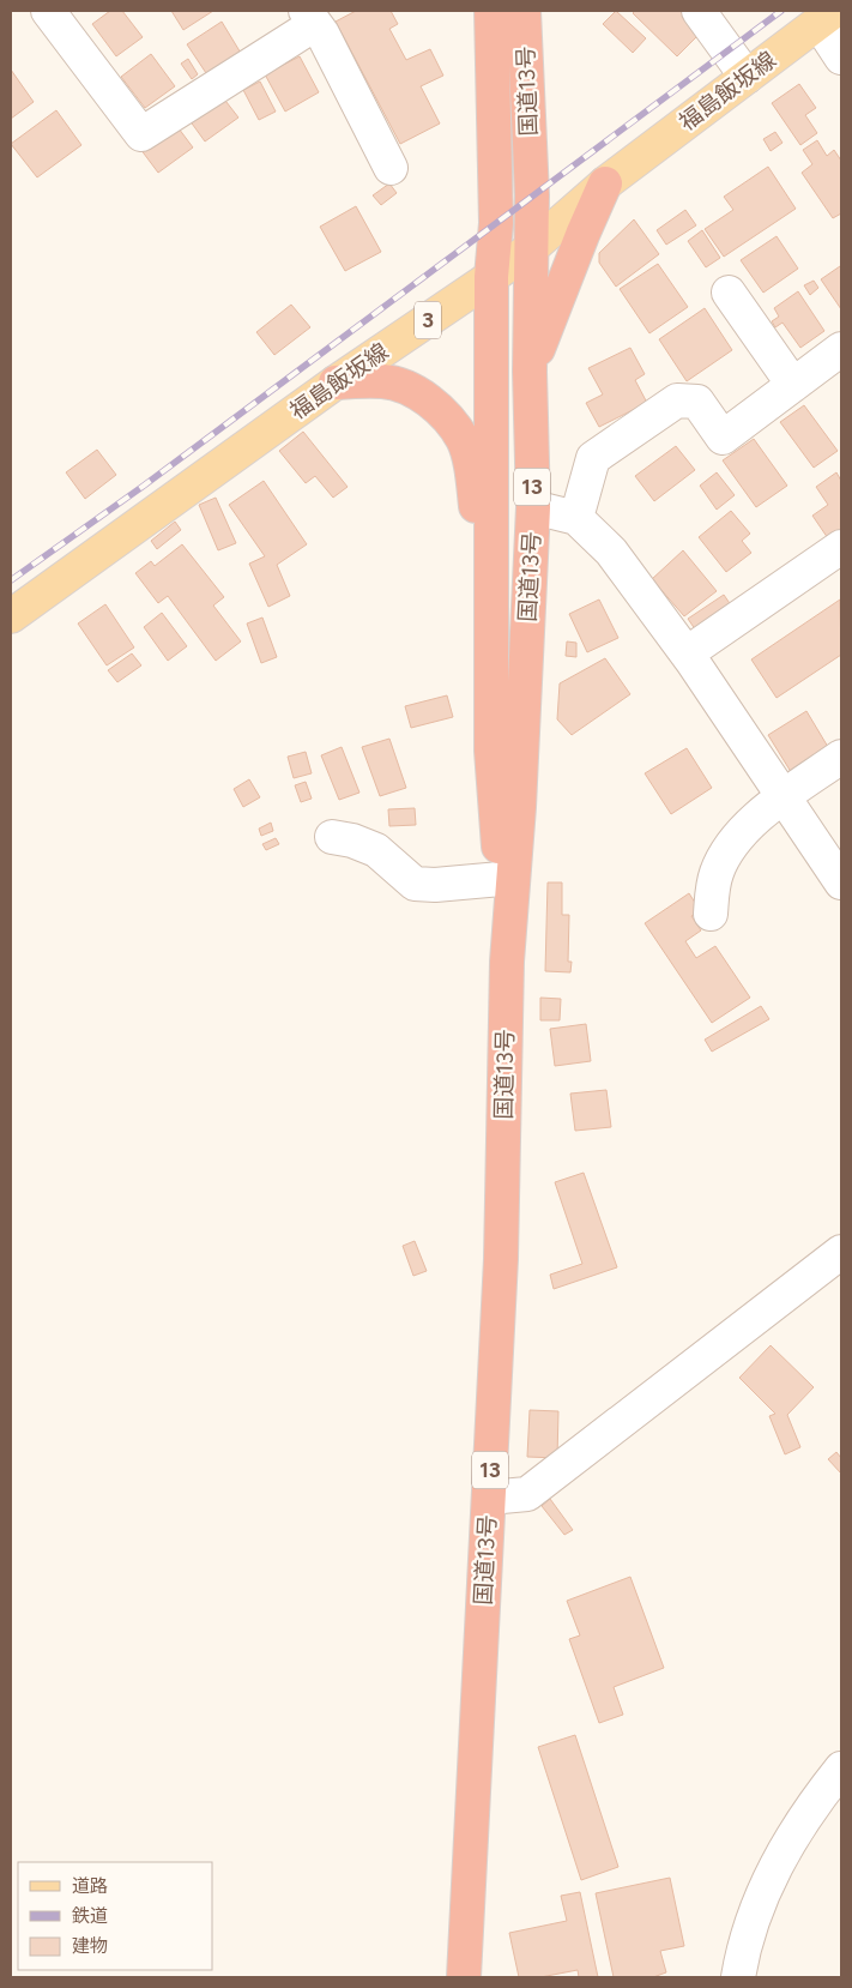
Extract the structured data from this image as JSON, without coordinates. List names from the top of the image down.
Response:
{
  "streets": {
    "highway": ["国道13号", "13"],
    "main road": ["福島飯坂線", "3"]
  },
  "crossings": [
    ["国道13号", "福島飯坂線"]
  ],
  "legend": ["道路", "鉄道", "建物"]
}
